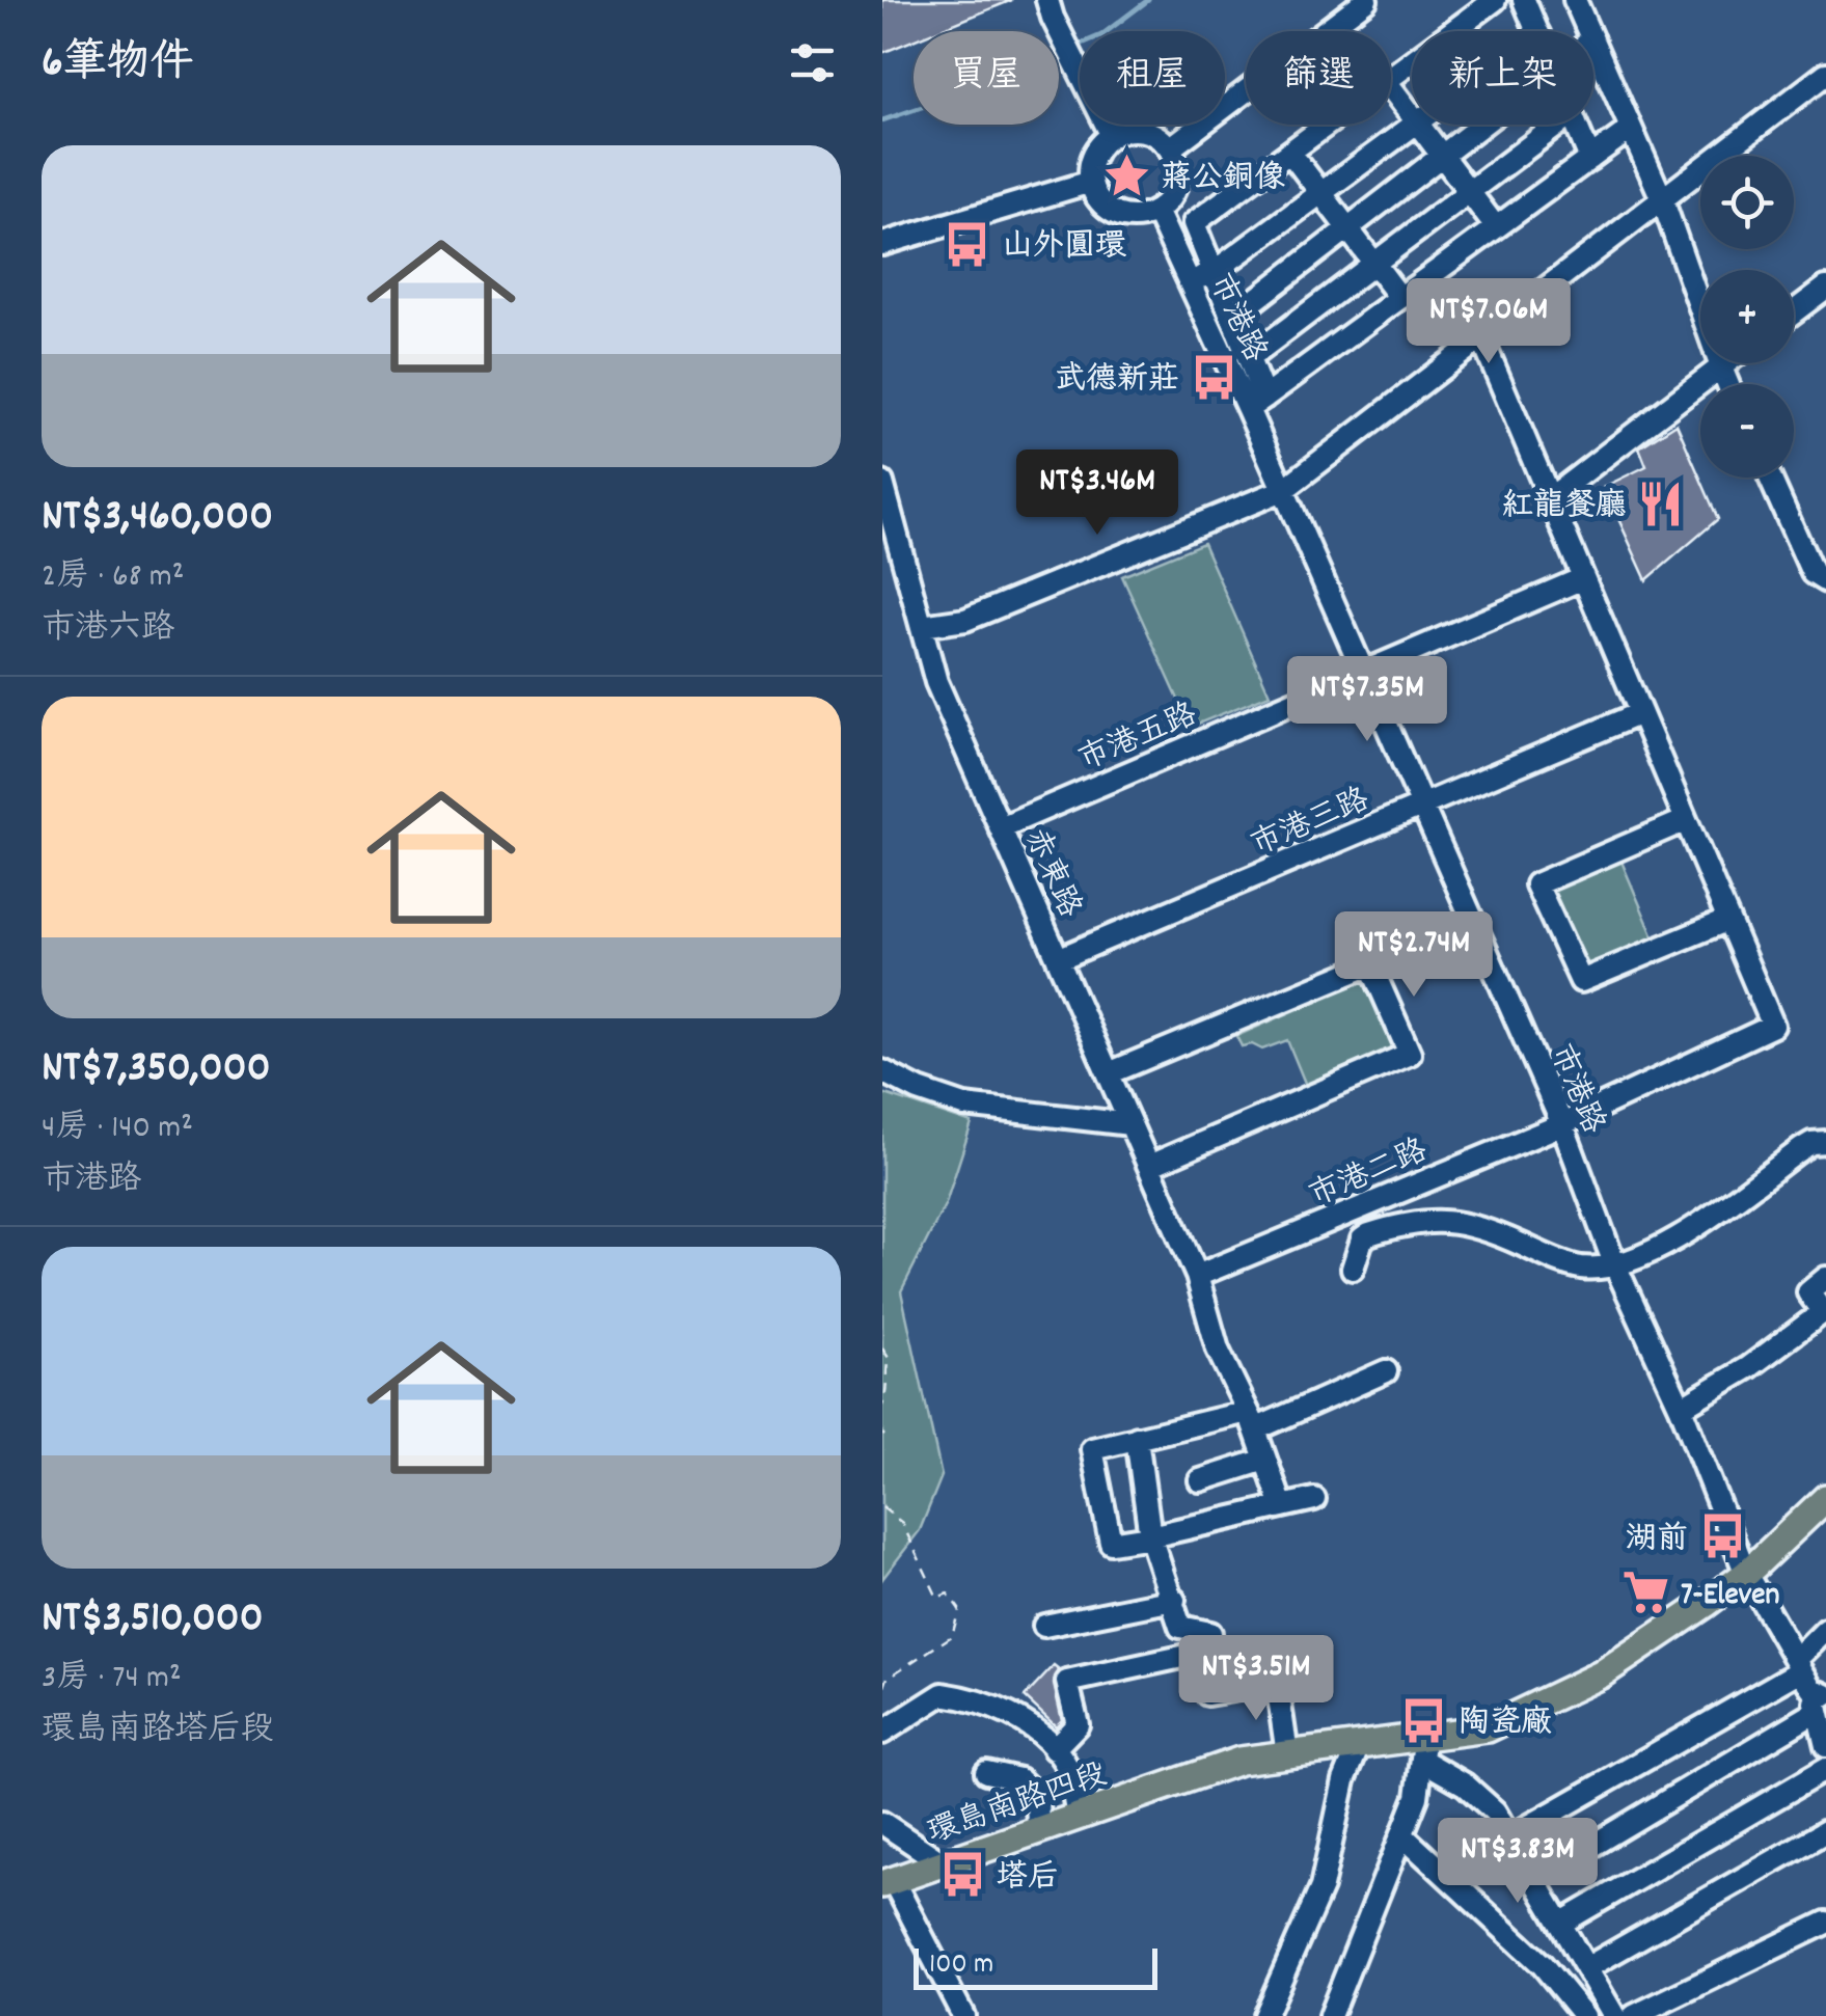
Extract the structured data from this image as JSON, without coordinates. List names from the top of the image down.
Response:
{
  "streets": {
    "main road": ["環島南路四段"],
    "street": [
      "市港路",
      "市港五路",
      "市港三路",
      "赤東路",
      "市港二路"
    ]
  },
  "crossings": [
    ["市港路", "市港五路"],
    ["市港路", "市港三路"],
    ["市港路", "市港二路"],
    ["市港路", "環島南路四段"],
    ["市港五路", "赤東路"],
    ["市港三路", "赤東路"],
    ["赤東路", "市港二路"]
  ],
  "places": {
    "place": ["蔣公銅像"],
    "bus stop": [
      "山外圓環",
      "武德新莊",
      "湖前",
      "陶瓷廠",
      "塔后"
    ],
    "restaurant": ["紅龍餐廳"],
    "supermarket": ["7-Eleven"]
  },
  "scale_bar": "100 m",
  "page": {
    "heading": "6筆物件",
    "chip": [
      "買屋",
      "租屋",
      "篩選",
      "新上架"
    ],
    "list": [
      {
        "name": "NT$3,460,000",
        "note": "2房 · 68 m² · 市港六路"
      },
      {
        "name": "NT$7,350,000",
        "note": "4房 · 140 m² · 市港路"
      },
      {
        "name": "NT$3,510,000",
        "note": "3房 · 74 m² · 環島南路塔后段"
      }
    ],
    "map_buttons": ["+", "−"],
    "price": [
      "NT$7.06M",
      "NT$3.46M",
      "NT$7.35M",
      "NT$2.74M",
      "NT$3.51M",
      "NT$3.83M"
    ],
    "scale": "100 m"
  }
}
